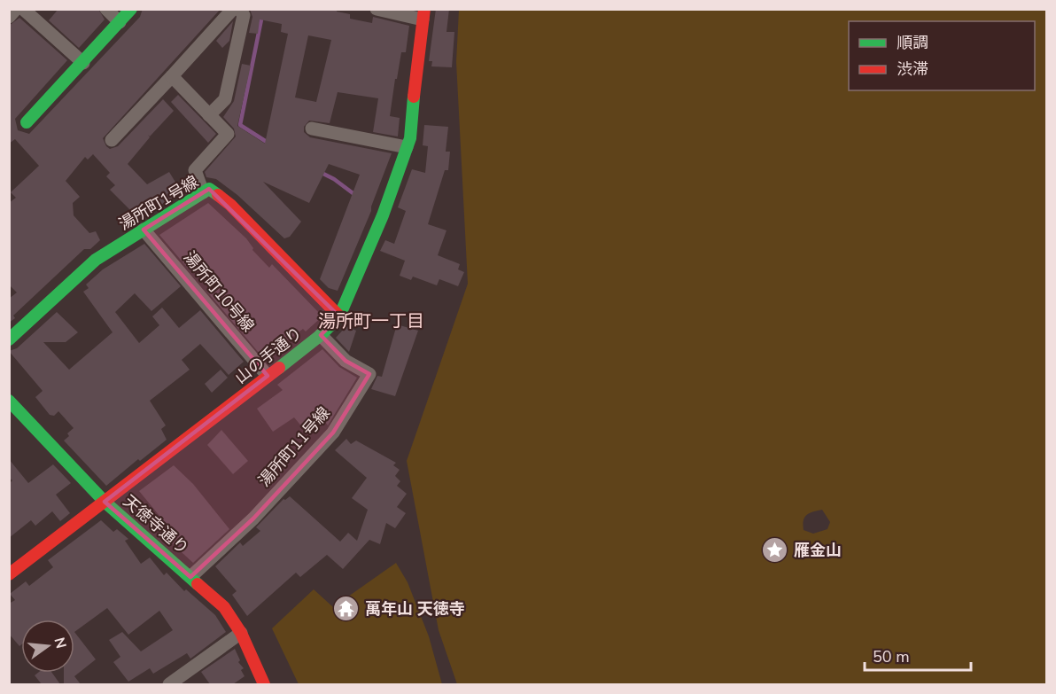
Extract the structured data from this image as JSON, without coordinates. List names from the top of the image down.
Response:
{
  "streets": {
    "street": [
      "湯所町1号線",
      "湯所町10号線",
      "山の手通り",
      "湯所町11号線",
      "天徳寺通り"
    ]
  },
  "crossings": [
    ["湯所町1号線", "湯所町10号線"],
    ["湯所町1号線", "山の手通り"],
    ["湯所町10号線", "山の手通り"],
    ["山の手通り", "湯所町11号線"],
    ["山の手通り", "天徳寺通り"],
    ["湯所町11号線", "天徳寺通り"]
  ],
  "districts": ["湯所町一丁目"],
  "places": {
    "place": ["雁金山"],
    "temple": ["萬年山 天徳寺"]
  },
  "legend": ["順調", "渋滞"],
  "scale_bar": "50 m",
  "north": "right"
}
